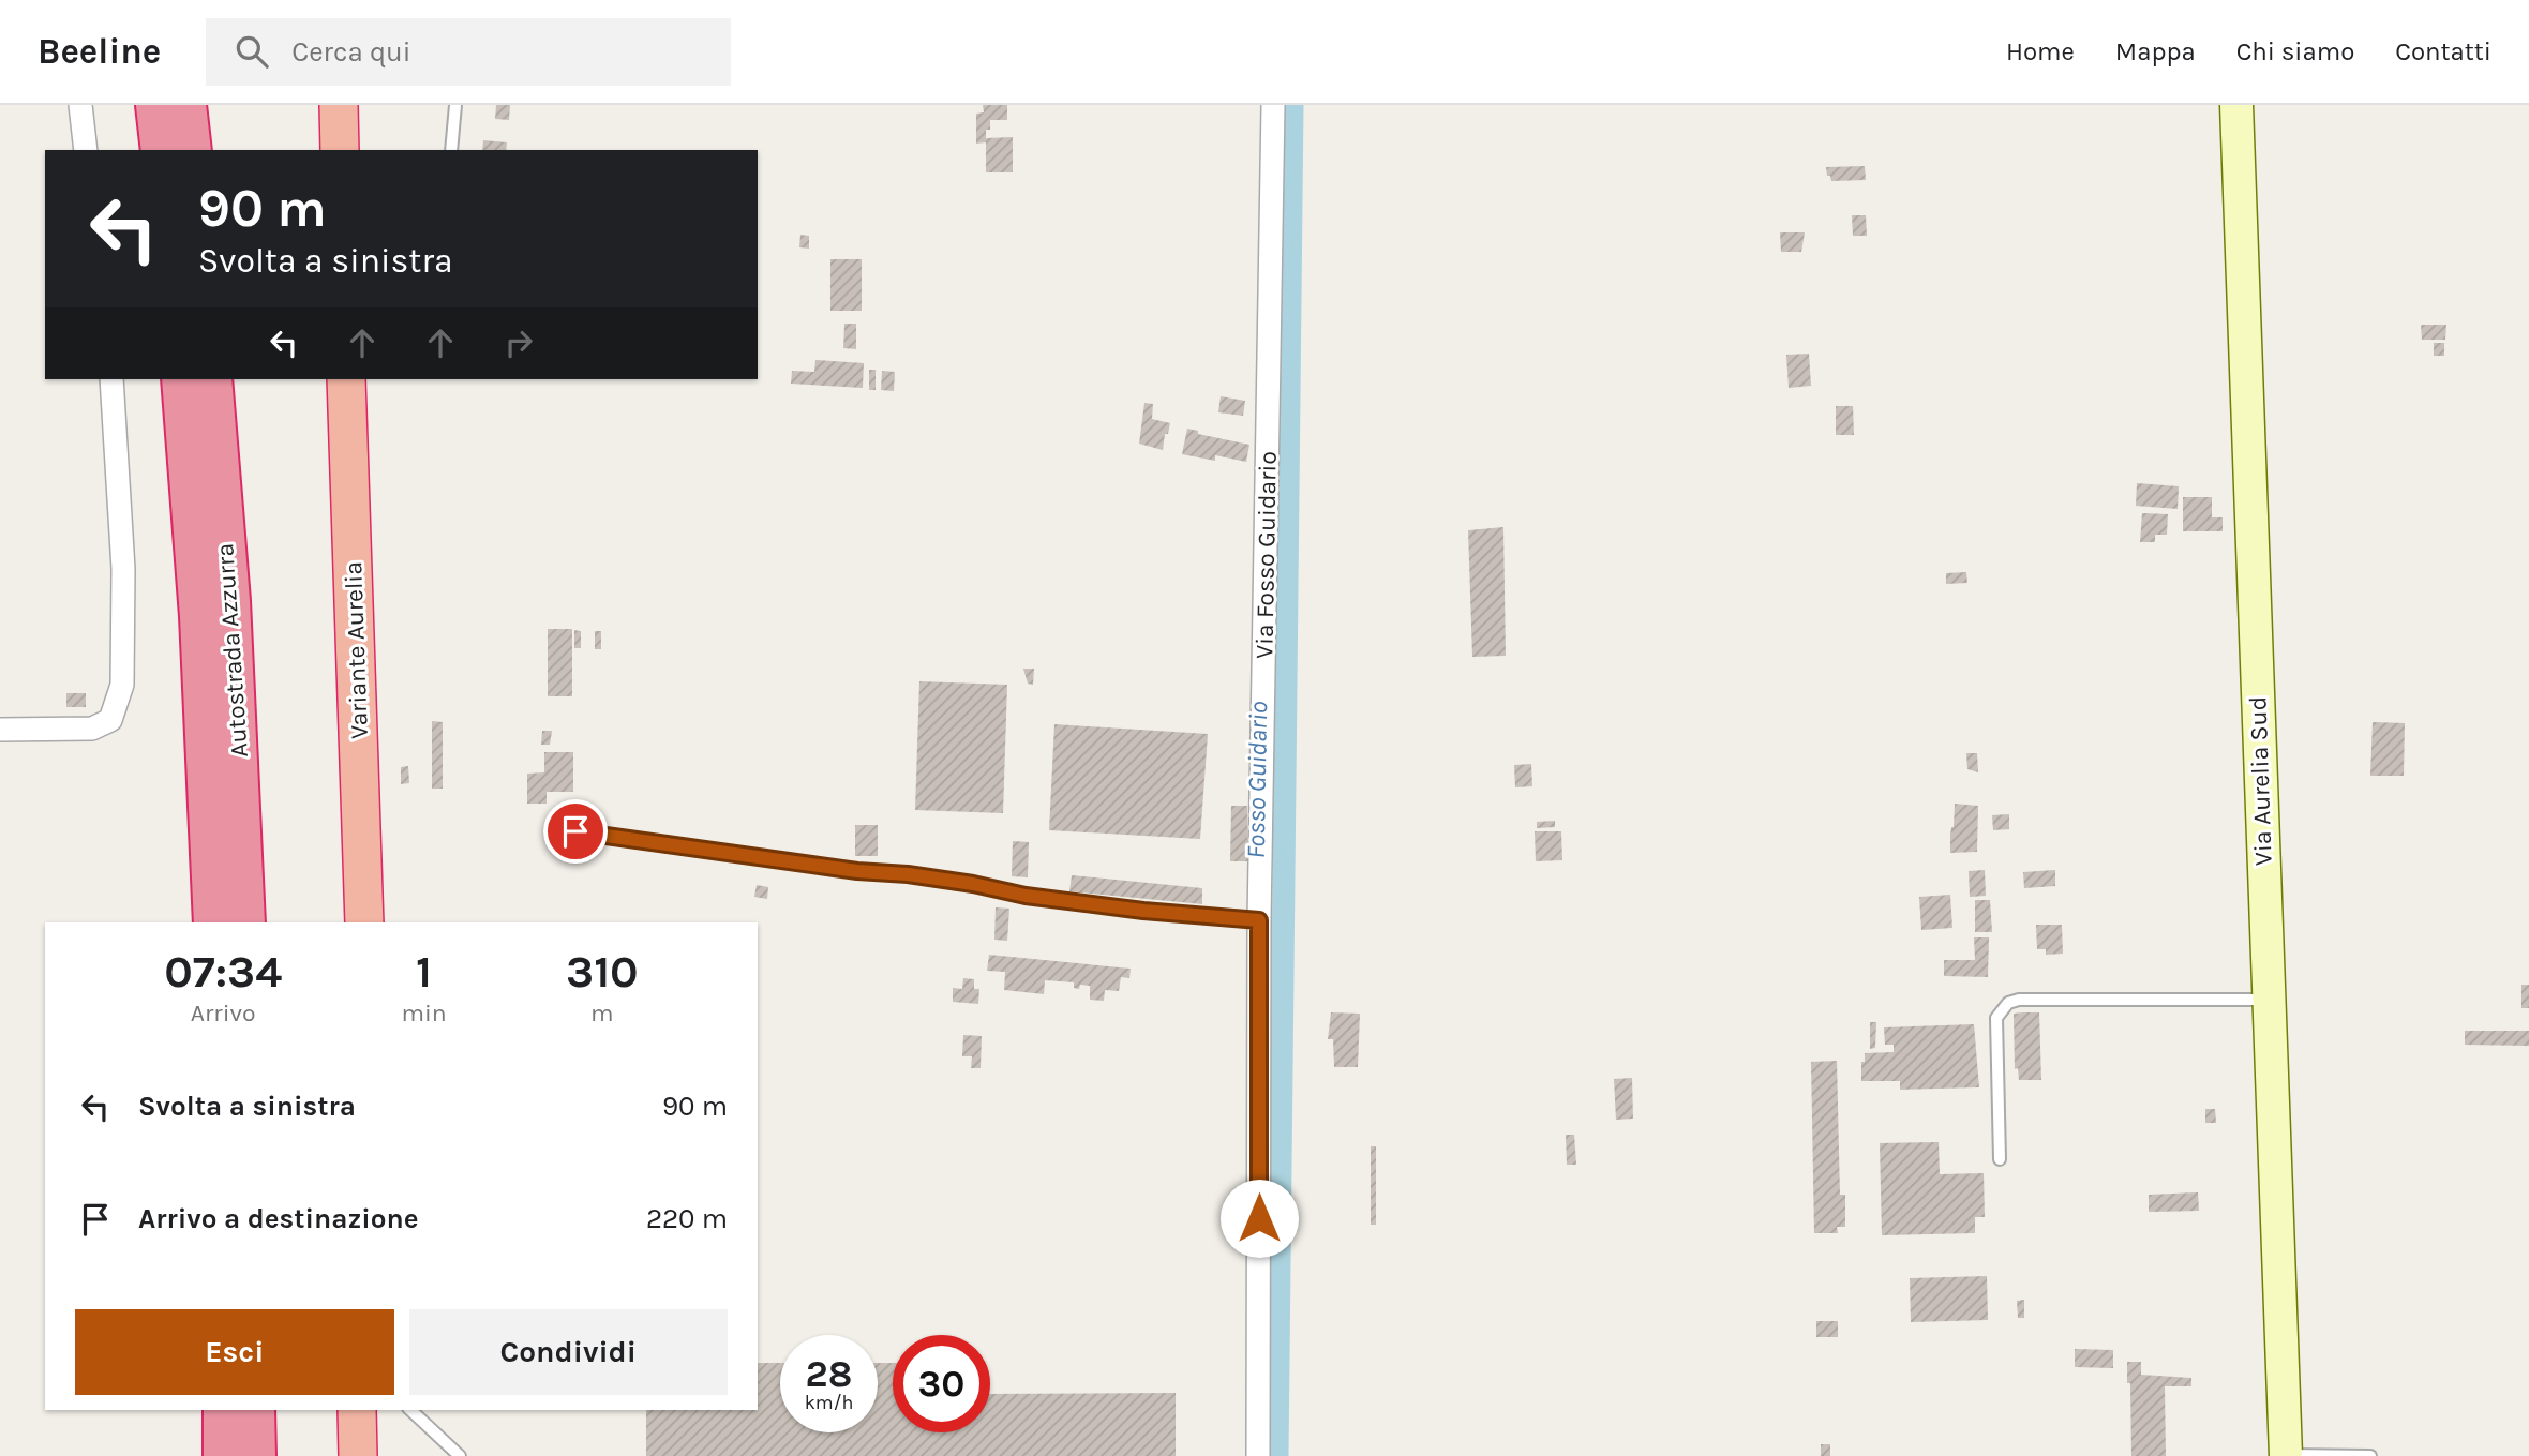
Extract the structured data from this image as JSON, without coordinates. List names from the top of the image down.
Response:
{
  "streets": {
    "highway": ["Autostrada Azzurra", "Variante Aurelia"],
    "main road": ["Via Aurelia Sud"],
    "street": ["Via Fosso Guidario"]
  },
  "water": ["Fosso Guidario"],
  "page": {
    "header": "Beeline",
    "search": "Cerca qui",
    "nav": [
      "Home",
      "Mappa",
      "Chi siamo",
      "Contatti"
    ],
    "turn": ["90 m", "Svolta a sinistra"],
    "eta": [
      "07:34",
      "Arrivo",
      "1",
      "min",
      "310",
      "m"
    ],
    "list": [
      {
        "name": "Svolta a sinistra",
        "value": "90 m"
      },
      {
        "name": "Arrivo a destinazione",
        "value": "220 m"
      }
    ],
    "buttons": ["Esci", "Condividi"],
    "speed": "28 km/h",
    "limit": "30"
  }
}
